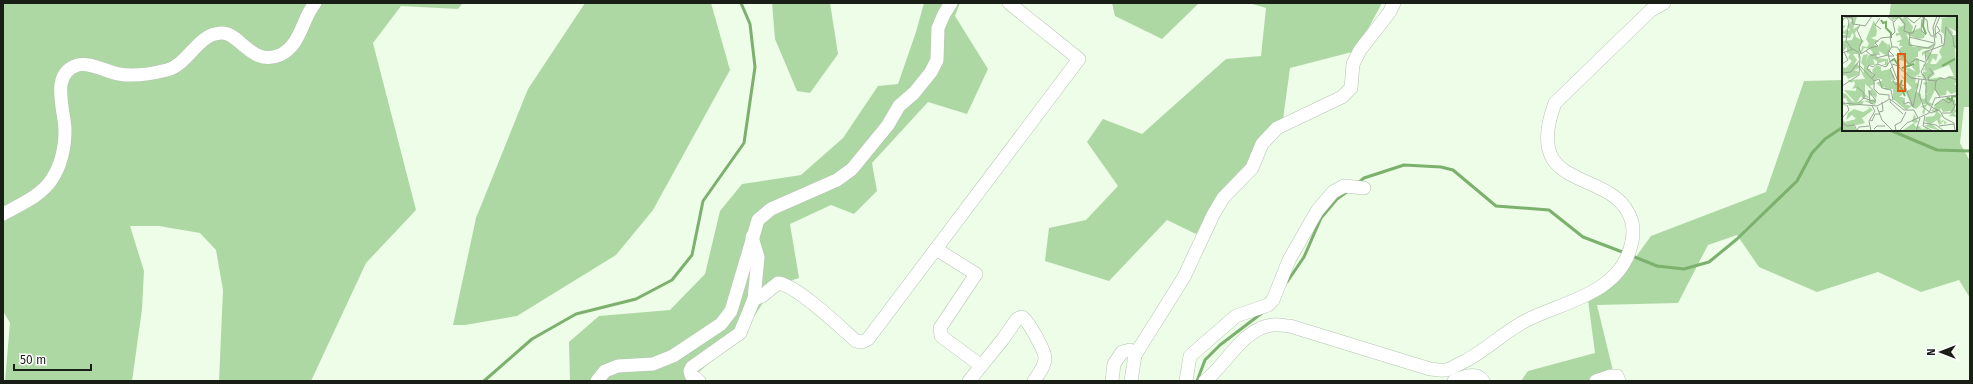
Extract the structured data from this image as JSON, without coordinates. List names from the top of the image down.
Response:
{
  "scale_bar": "50 m",
  "north": "left"
}
